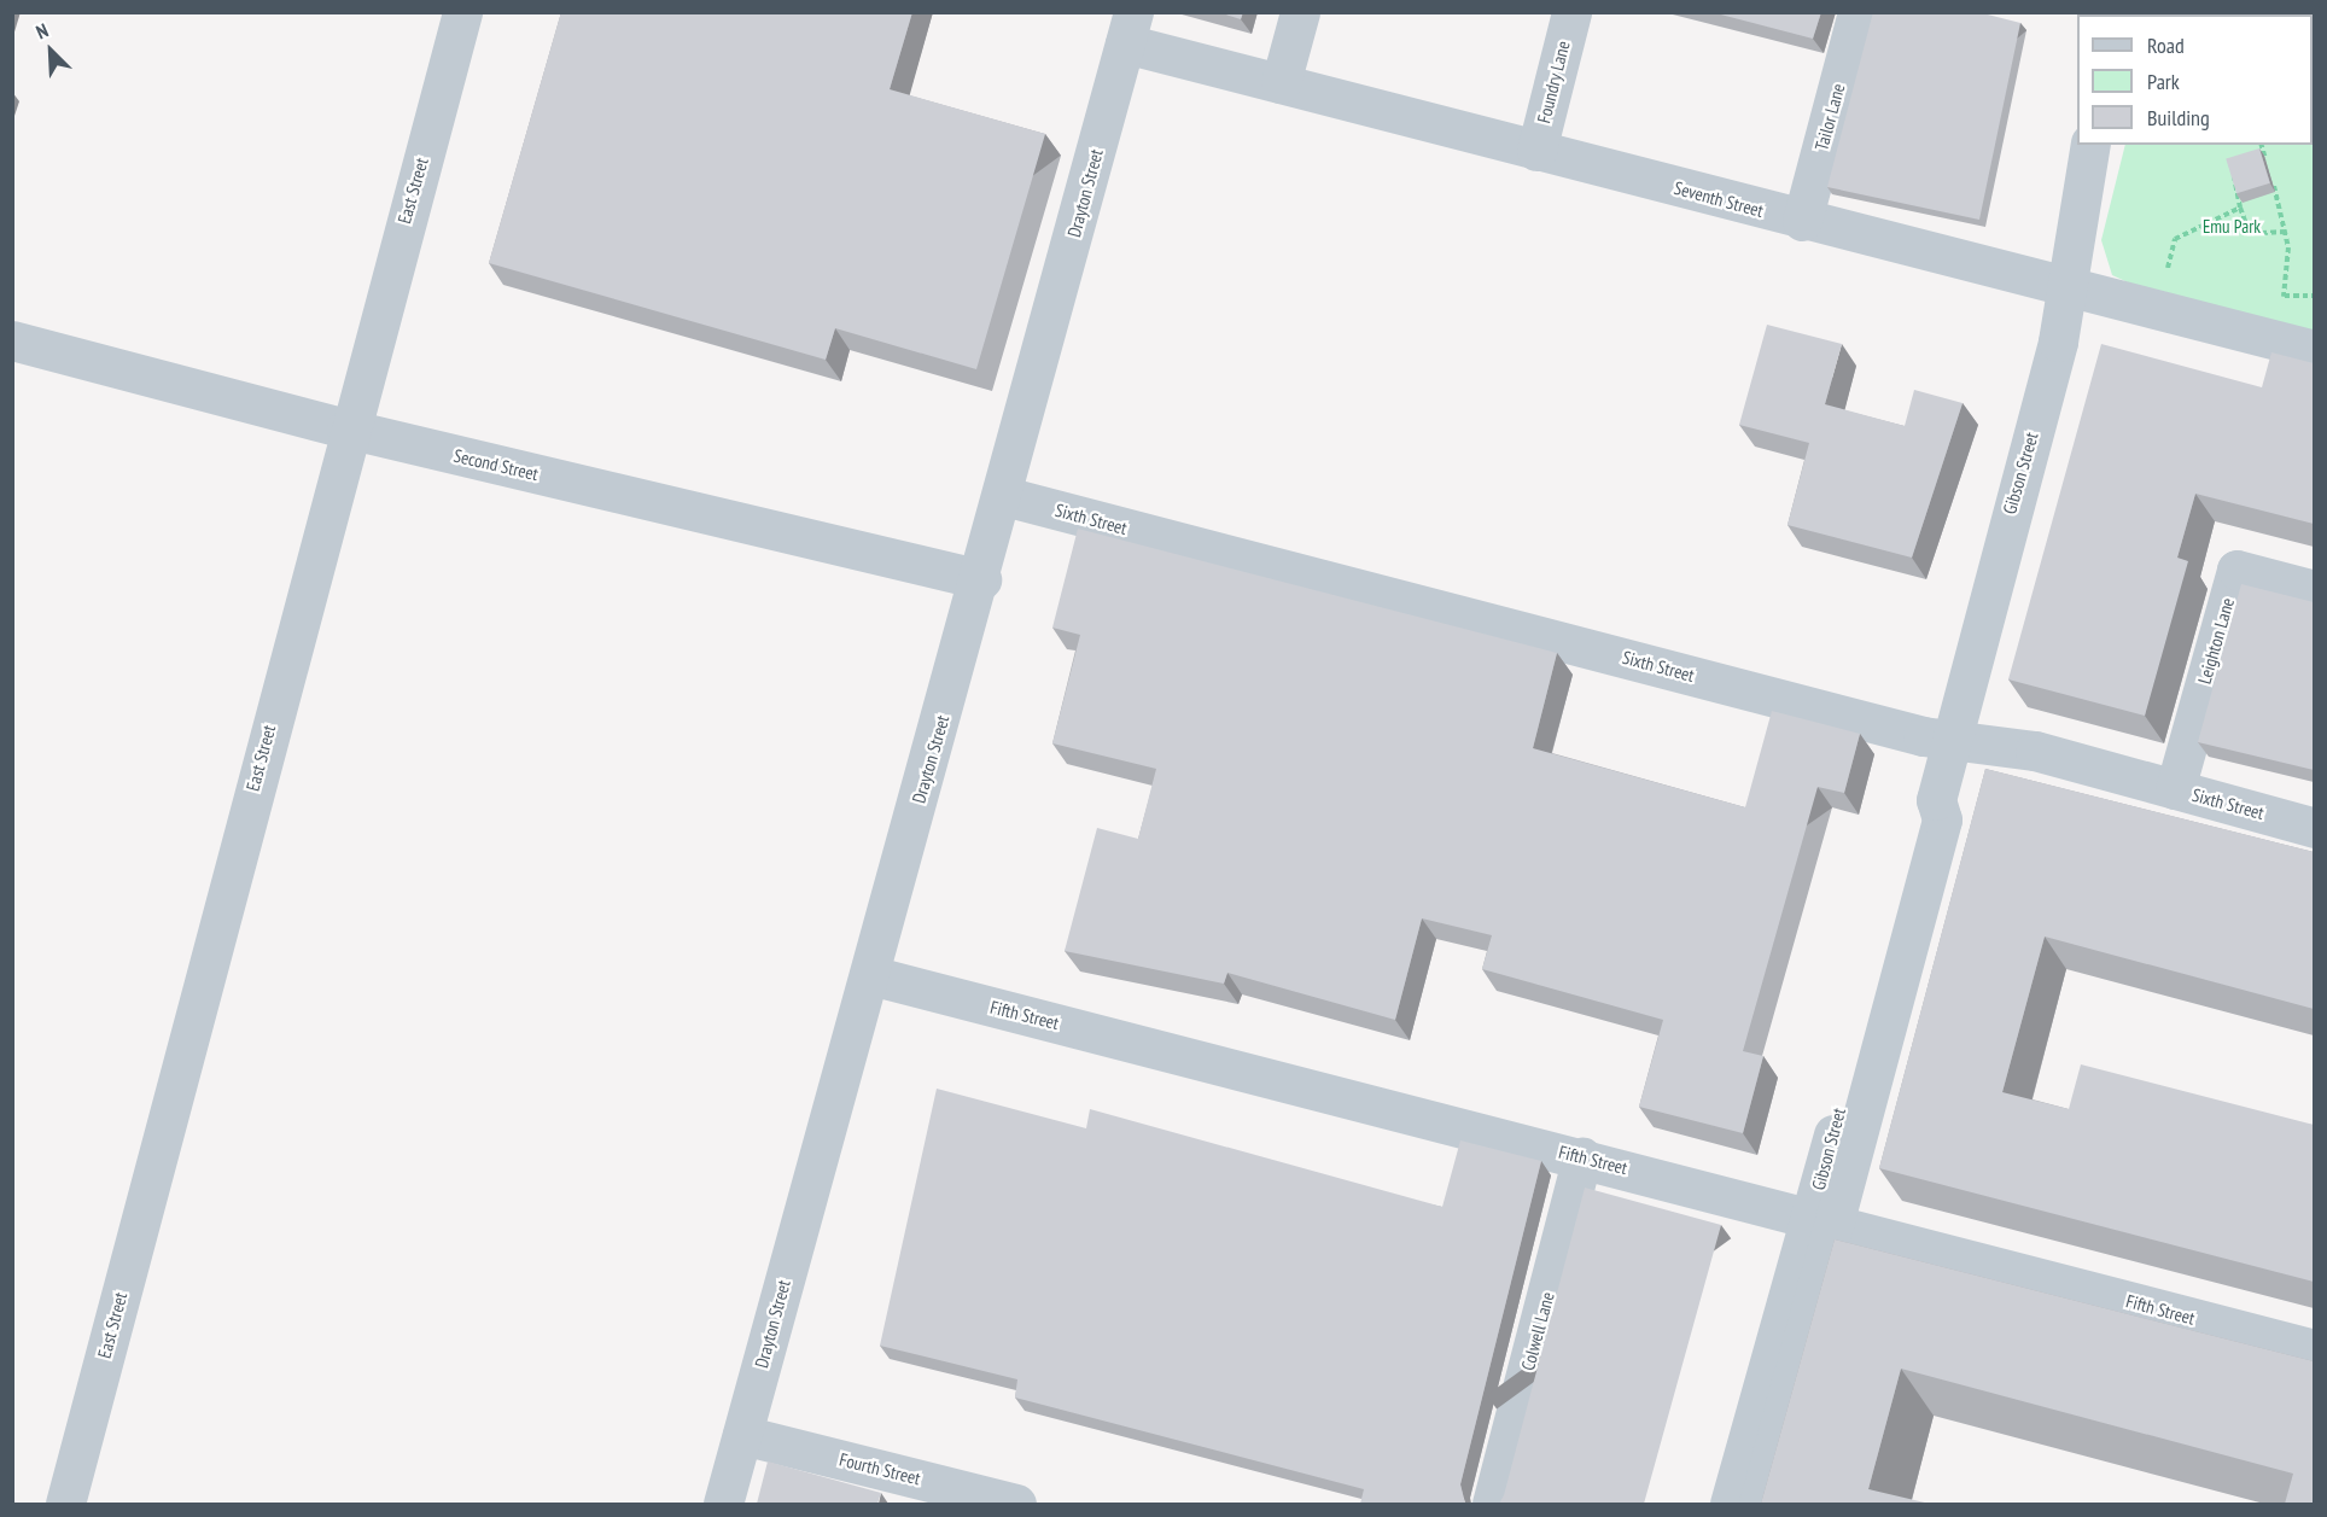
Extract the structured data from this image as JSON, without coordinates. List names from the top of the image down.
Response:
{
  "streets": {
    "street": [
      "Foundry Lane",
      "Tailor Lane",
      "East Street",
      "Drayton Street",
      "Seventh Street",
      "Second Street",
      "Gibson Street",
      "Sixth Street",
      "Leighton Lane",
      "Fifth Street",
      "Colwell Lane",
      "Fourth Street"
    ]
  },
  "crossings": [
    ["Foundry Lane", "Seventh Street"],
    ["Tailor Lane", "Seventh Street"],
    ["East Street", "Second Street"],
    ["Drayton Street", "Seventh Street"],
    ["Drayton Street", "Second Street"],
    ["Drayton Street", "Sixth Street"],
    ["Drayton Street", "Fifth Street"],
    ["Drayton Street", "Fourth Street"],
    ["Seventh Street", "Gibson Street"],
    ["Gibson Street", "Sixth Street"],
    ["Gibson Street", "Fifth Street"],
    ["Sixth Street", "Leighton Lane"],
    ["Fifth Street", "Colwell Lane"]
  ],
  "parks": ["Emu Park"],
  "legend": ["Road", "Park", "Building"],
  "north": "top left"
}
